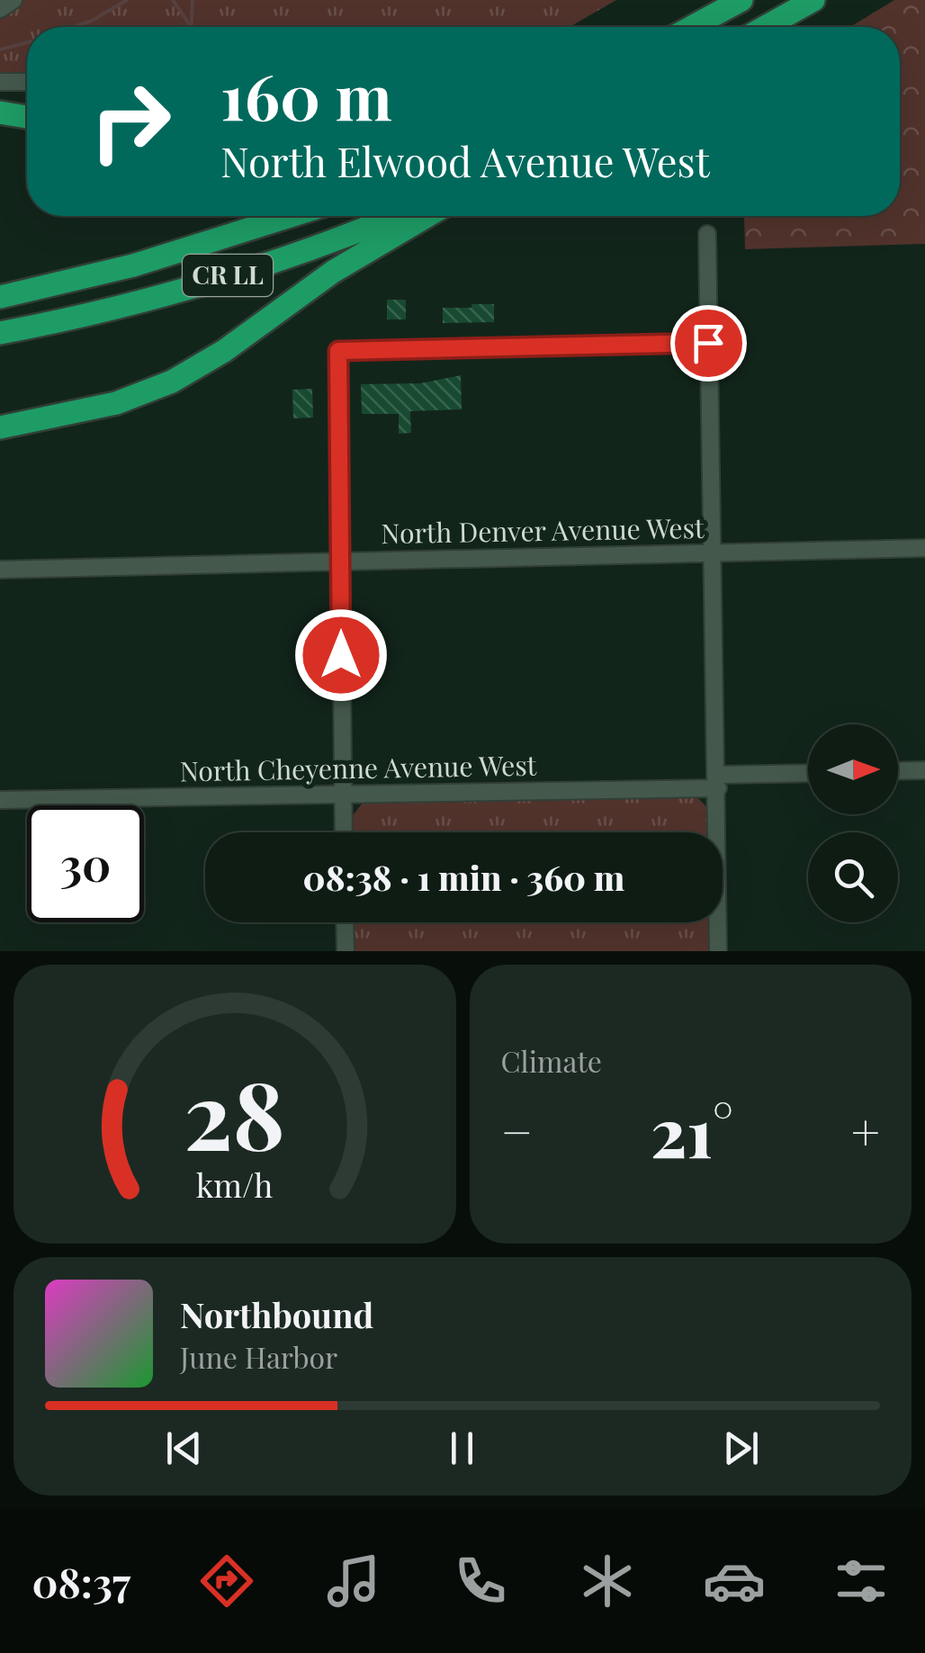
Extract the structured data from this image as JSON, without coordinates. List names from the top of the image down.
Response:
{
  "streets": {
    "highway": ["CR LL"],
    "street": ["North Denver Avenue West", "North Cheyenne Avenue West"]
  },
  "north": "right",
  "page": {
    "turn": ["160 m", "North Elwood Avenue West"],
    "limit": "30",
    "trip": "08:38 · 1 min · 360 m",
    "tile": "Climate",
    "heat": ["−", "21°", "+"],
    "song": ["Northbound", "June Harbor"],
    "tabs": "08:37",
    "gauge": ["28", "km/h"]
  }
}
